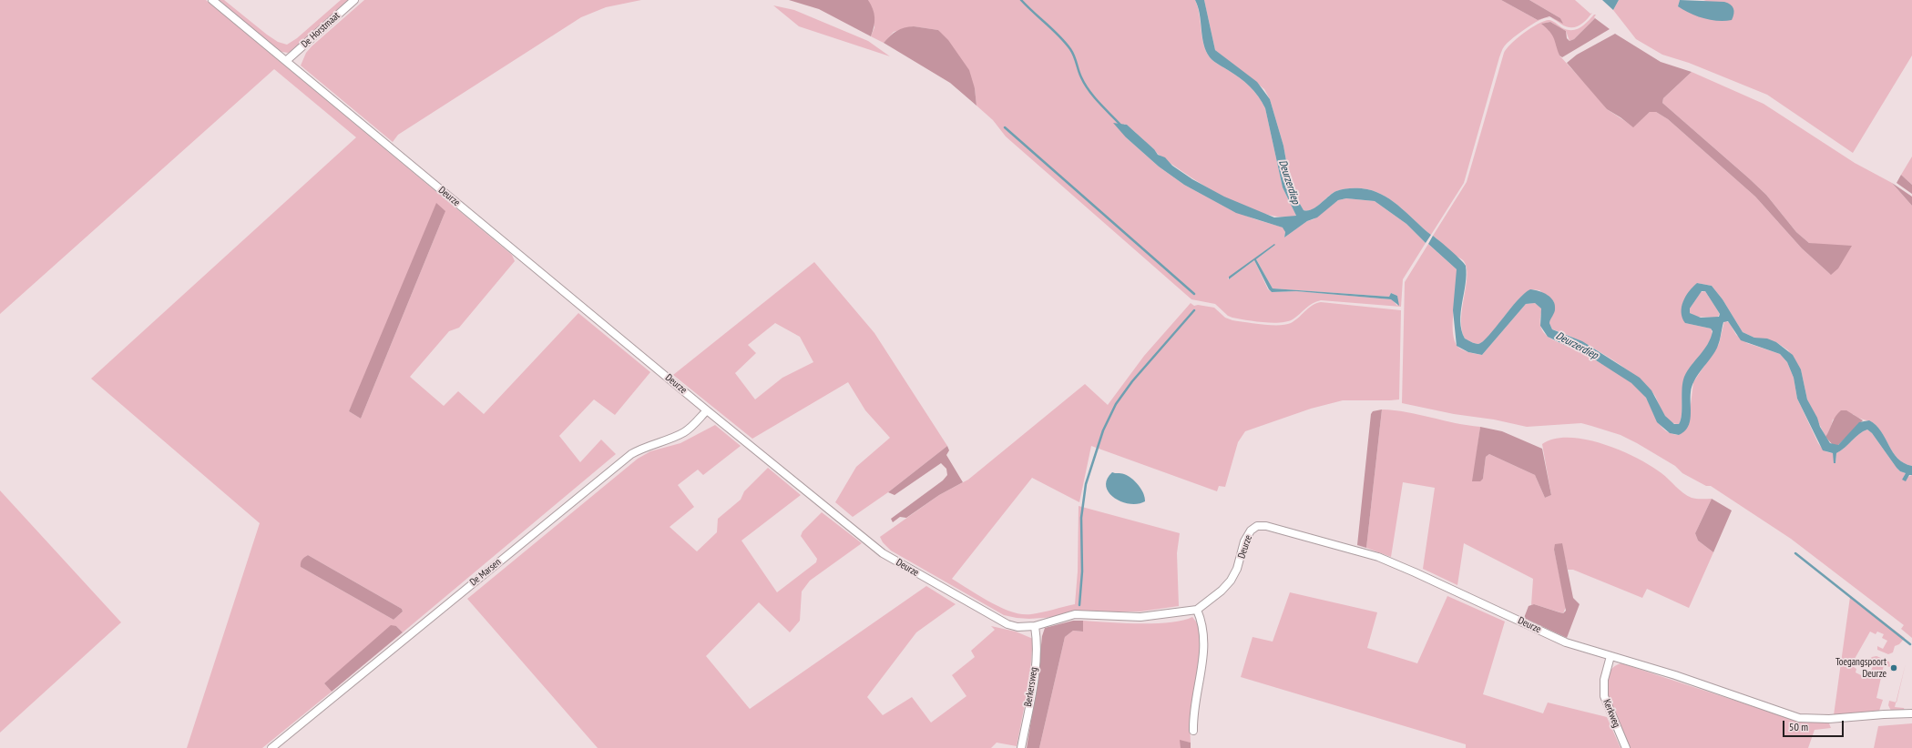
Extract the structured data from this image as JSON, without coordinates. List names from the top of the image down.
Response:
{
  "streets": {
    "street": [
      "De Horstmaat",
      "Deurze",
      "De Marsen",
      "Berkersweg",
      "Kerkweg"
    ]
  },
  "crossings": [
    ["De Horstmaat", "Deurze"],
    ["Deurze", "De Marsen"],
    ["Deurze", "Berkersweg"],
    ["Deurze", "Kerkweg"]
  ],
  "water": ["Deurzerdiep"],
  "places": ["Toegangspoort Deurze"],
  "scale_bar": "50 m"
}
